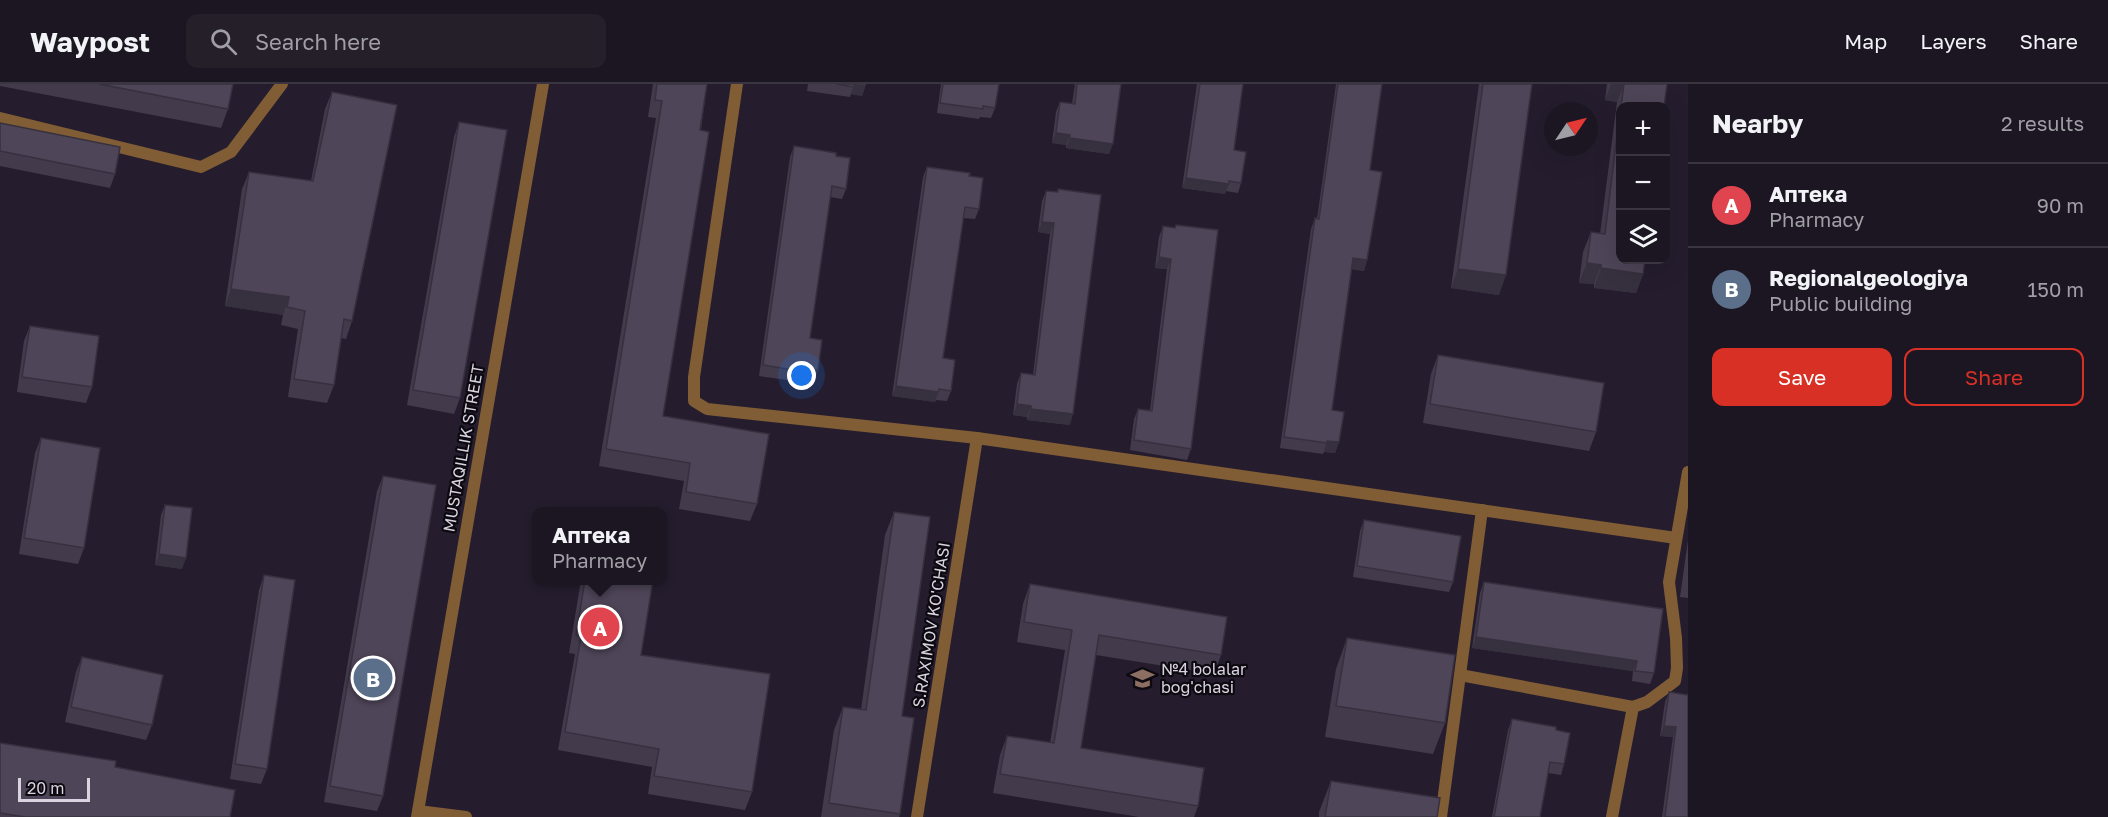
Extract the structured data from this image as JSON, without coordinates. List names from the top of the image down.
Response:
{
  "streets": {
    "street": ["MUSTAQILLIK STREET", "S.RAXIMOV KO'CHASI"]
  },
  "places": {
    "school or university": ["№4 bolalar bog'chasi"]
  },
  "scale_bar": "20 m",
  "north": "top right",
  "page": {
    "header": "Waypost",
    "search": "Search here",
    "nav": ["Map", "Layers", "Share"],
    "heading": ["Nearby", "2 results"],
    "map_buttons": ["+", "−"],
    "list": [
      {
        "mark": "A",
        "name": "Аптека",
        "note": "Pharmacy",
        "value": "90 m"
      },
      {
        "mark": "B",
        "name": "Regionalgeologiya",
        "note": "Public building",
        "value": "150 m"
      }
    ],
    "buttons": ["Save", "Share"],
    "popup": ["Аптека", "Pharmacy"],
    "pins": ["A", "B"],
    "scale": "20 m"
  }
}
